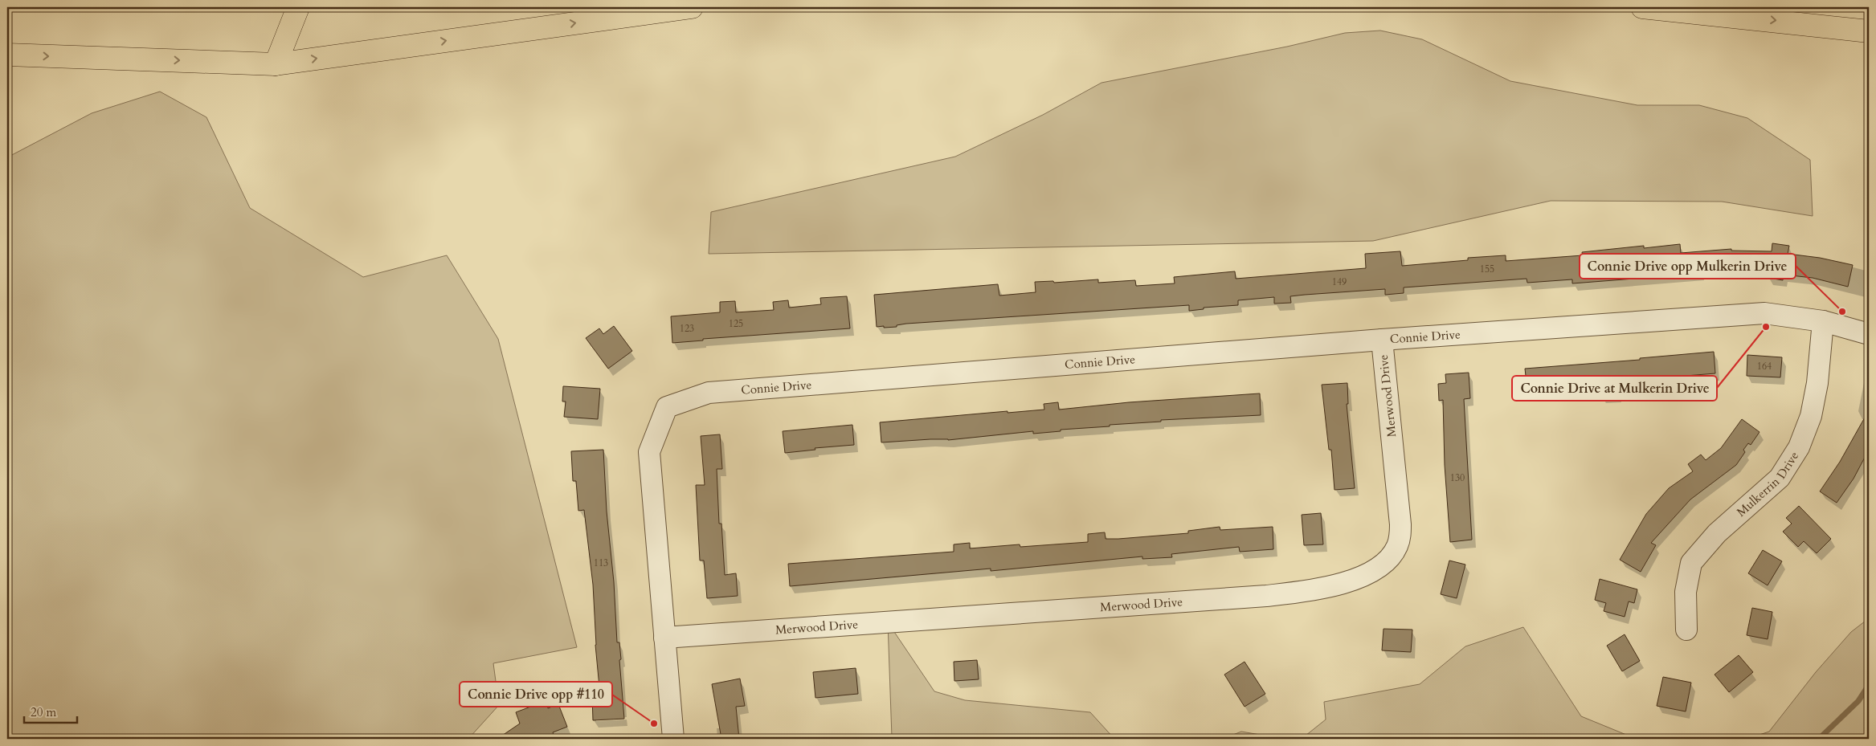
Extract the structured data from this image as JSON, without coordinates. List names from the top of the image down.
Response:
{
  "streets": {
    "street": ["Connie Drive", "Merwood Drive", "Mulkerrin Drive"]
  },
  "crossings": [
    ["Connie Drive", "Merwood Drive"],
    ["Connie Drive", "Mulkerrin Drive"]
  ],
  "places": ["Connie Drive opp Mulkerin Drive", "Connie Drive at Mulkerin Drive", "Connie Drive opp #110"],
  "house_numbers": [
    "155",
    "149",
    "125",
    "123",
    "164",
    "130",
    "113"
  ],
  "scale_bar": "20 m"
}
